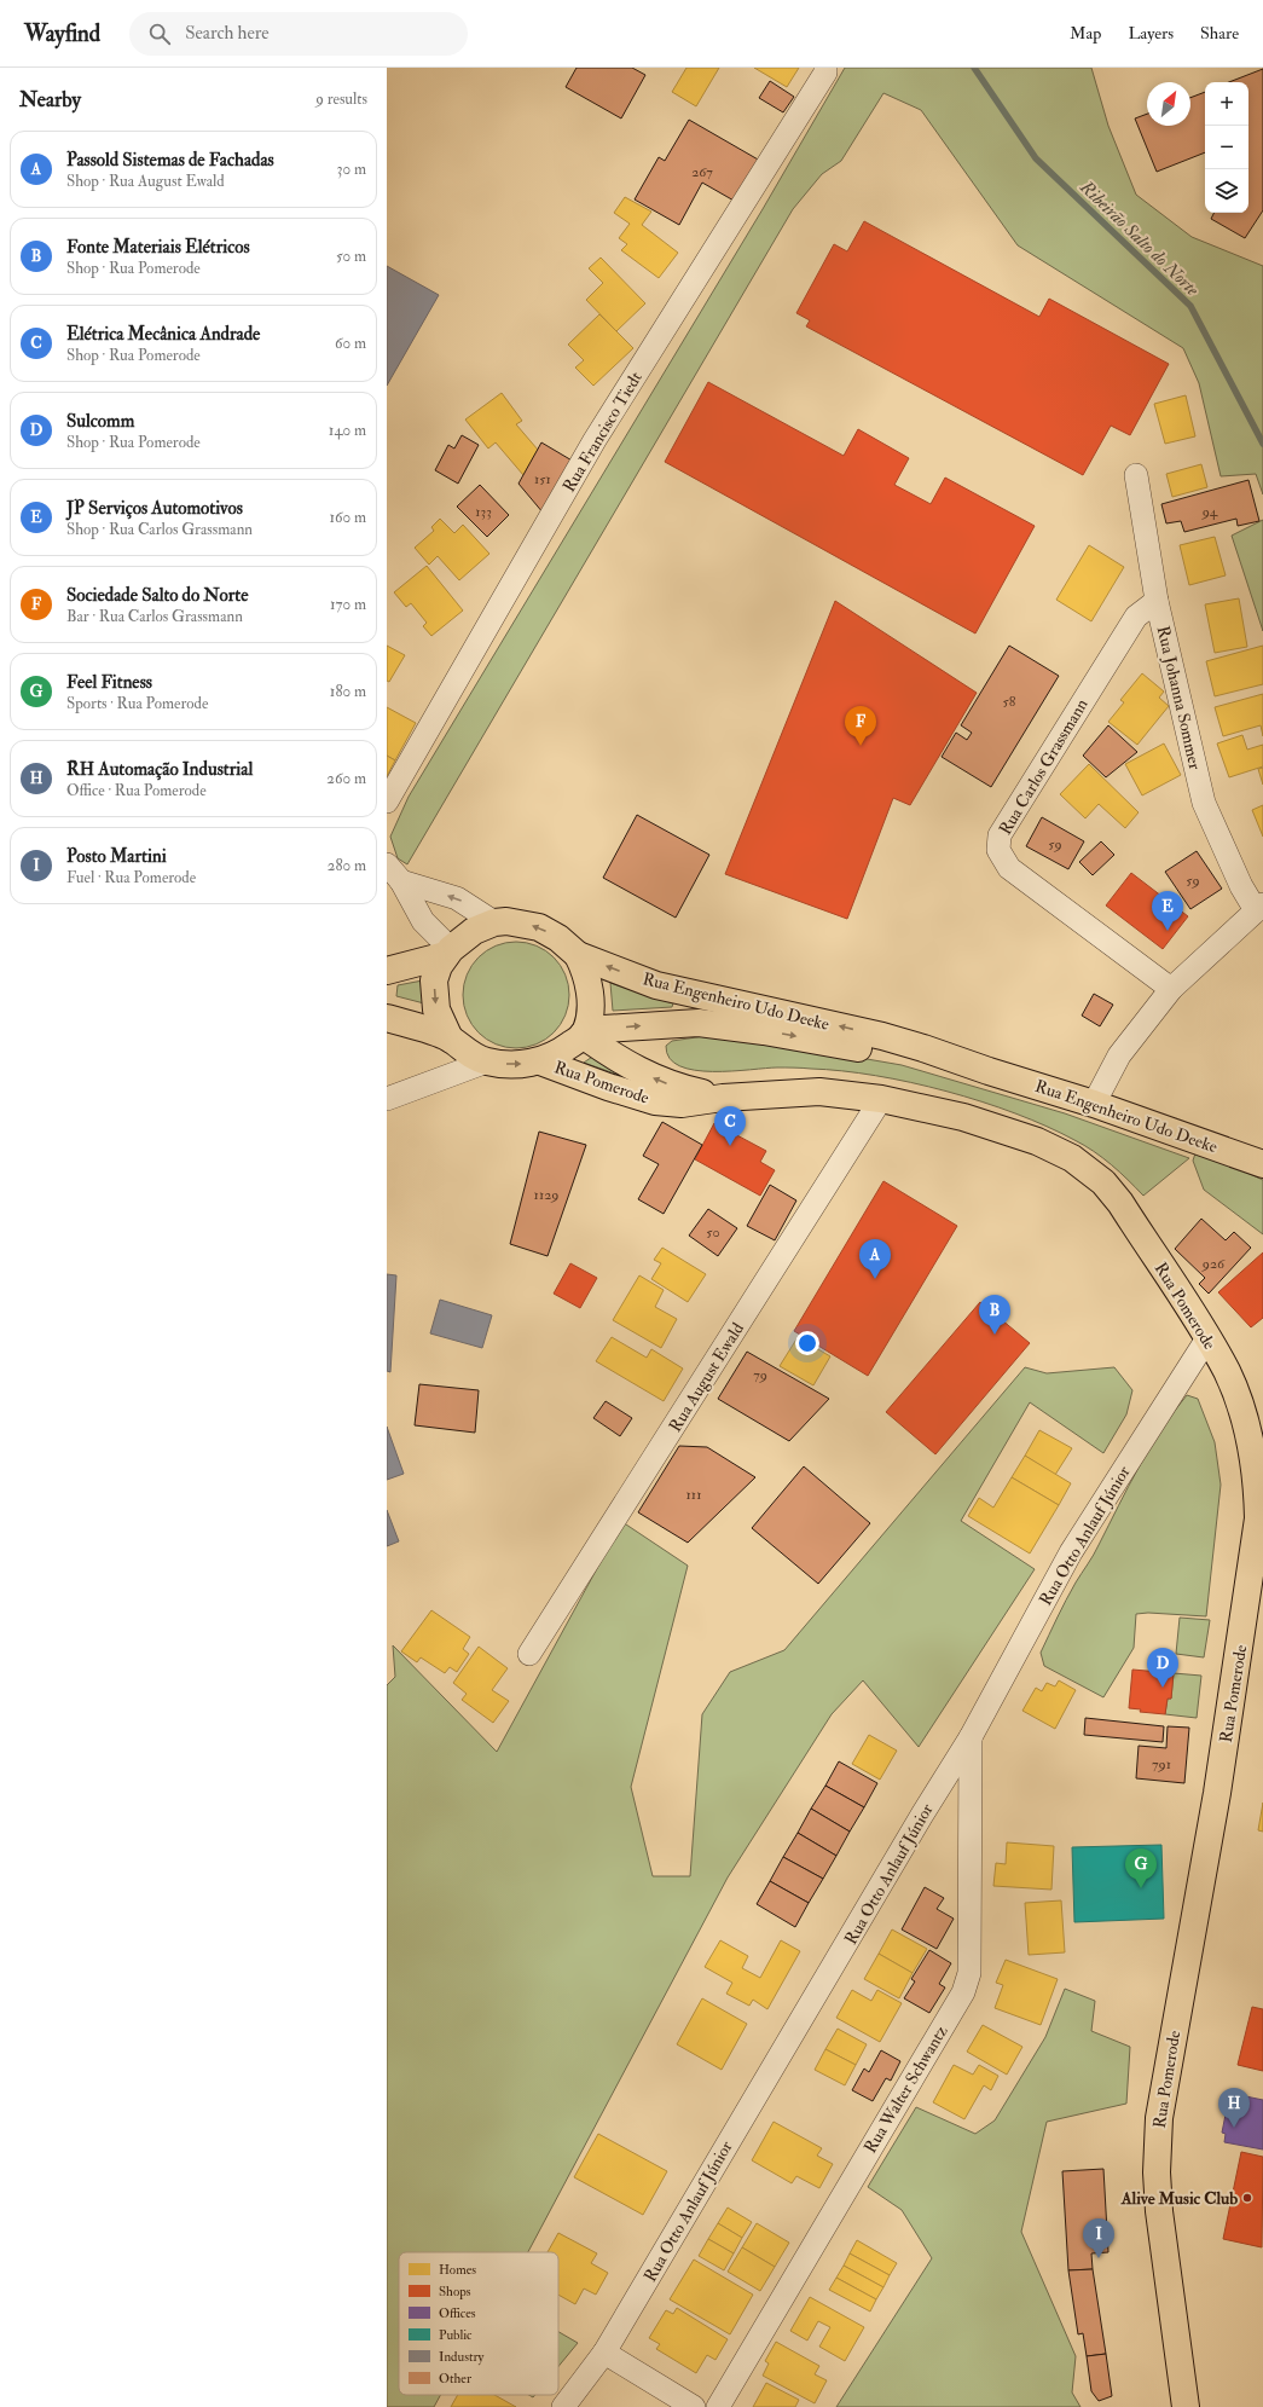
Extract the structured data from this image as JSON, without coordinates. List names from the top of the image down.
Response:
{
  "streets": {
    "main road": ["Rua Engenheiro Udo Deeke", "Rua Pomerode"],
    "street": [
      "Rua Francisco Tiedt",
      "Rua Johanna Sommer",
      "Rua Carlos Grassmann",
      "Rua August Ewald",
      "Rua Otto Anlauf Júnior",
      "Rua Walter Schwantz"
    ]
  },
  "crossings": [
    ["Rua Johanna Sommer", "Rua Carlos Grassmann"],
    ["Rua Engenheiro Udo Deeke", "Rua Pomerode"],
    ["Rua Pomerode", "Rua August Ewald"],
    ["Rua Pomerode", "Rua Otto Anlauf Júnior"],
    ["Rua Otto Anlauf Júnior", "Rua Walter Schwantz"]
  ],
  "water": ["Ribeirão Salto do Norte"],
  "places": ["Alive Music Club"],
  "house_numbers": [
    "267",
    "151",
    "133",
    "94",
    "58",
    "59",
    "59",
    "1129",
    "50",
    "926",
    "79",
    "111",
    "791"
  ],
  "legend": [
    "Homes",
    "Shops",
    "Offices",
    "Public",
    "Industry",
    "Other"
  ],
  "north": "top right",
  "page": {
    "header": "Wayfind",
    "search": "Search here",
    "nav": ["Map", "Layers", "Share"],
    "heading": ["Nearby", "9 results"],
    "map_buttons": ["+", "−"],
    "list": [
      {
        "mark": "A",
        "name": "Passold Sistemas de Fachadas",
        "note": "Shop · Rua August Ewald",
        "value": "30 m"
      },
      {
        "mark": "B",
        "name": "Fonte Materiais Elétricos",
        "note": "Shop · Rua Pomerode",
        "value": "50 m"
      },
      {
        "mark": "C",
        "name": "Elétrica Mecânica Andrade",
        "note": "Shop · Rua Pomerode",
        "value": "60 m"
      },
      {
        "mark": "D",
        "name": "Sulcomm",
        "note": "Shop · Rua Pomerode",
        "value": "140 m"
      },
      {
        "mark": "E",
        "name": "JP Serviços Automotivos",
        "note": "Shop · Rua Carlos Grassmann",
        "value": "160 m"
      },
      {
        "mark": "F",
        "name": "Sociedade Salto do Norte",
        "note": "Bar · Rua Carlos Grassmann",
        "value": "170 m"
      },
      {
        "mark": "G",
        "name": "Feel Fitness",
        "note": "Sports · Rua Pomerode",
        "value": "180 m"
      },
      {
        "mark": "H",
        "name": "RH Automação Industrial",
        "note": "Office · Rua Pomerode",
        "value": "260 m"
      },
      {
        "mark": "I",
        "name": "Posto Martini",
        "note": "Fuel · Rua Pomerode",
        "value": "280 m"
      }
    ],
    "pins": [
      "F",
      "E",
      "C",
      "A",
      "B",
      "D",
      "G",
      "H",
      "I"
    ]
  }
}
